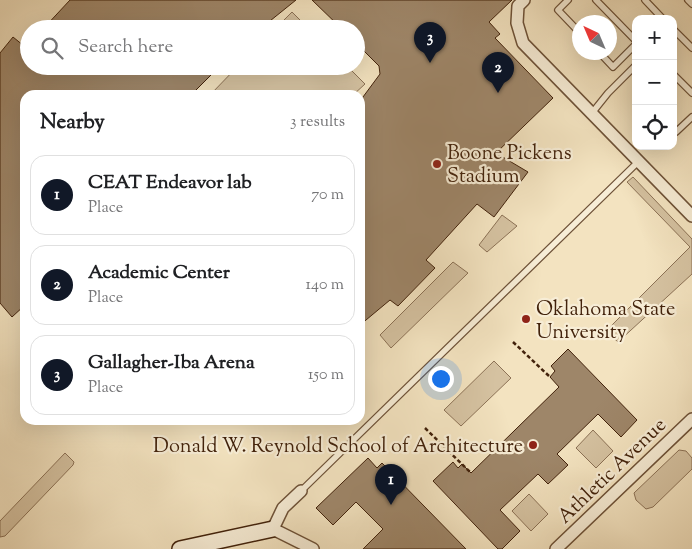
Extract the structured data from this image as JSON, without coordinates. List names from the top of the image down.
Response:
{
  "streets": {
    "street": ["Athletic Avenue"]
  },
  "places": ["Boone Pickens Stadium", "Oklahoma State University", "Donald W. Reynold School of Architecture"],
  "north": "top left",
  "page": {
    "map_buttons": ["+", "−"],
    "search": "Search here",
    "pins": ["3", "2", "1"],
    "heading": ["Nearby", "3 results"],
    "list": [
      {
        "mark": "1",
        "name": "CEAT Endeavor lab",
        "note": "Place",
        "value": "70 m"
      },
      {
        "mark": "2",
        "name": "Academic Center",
        "note": "Place",
        "value": "140 m"
      },
      {
        "mark": "3",
        "name": "Gallagher-Iba Arena",
        "note": "Place",
        "value": "150 m"
      }
    ]
  }
}
